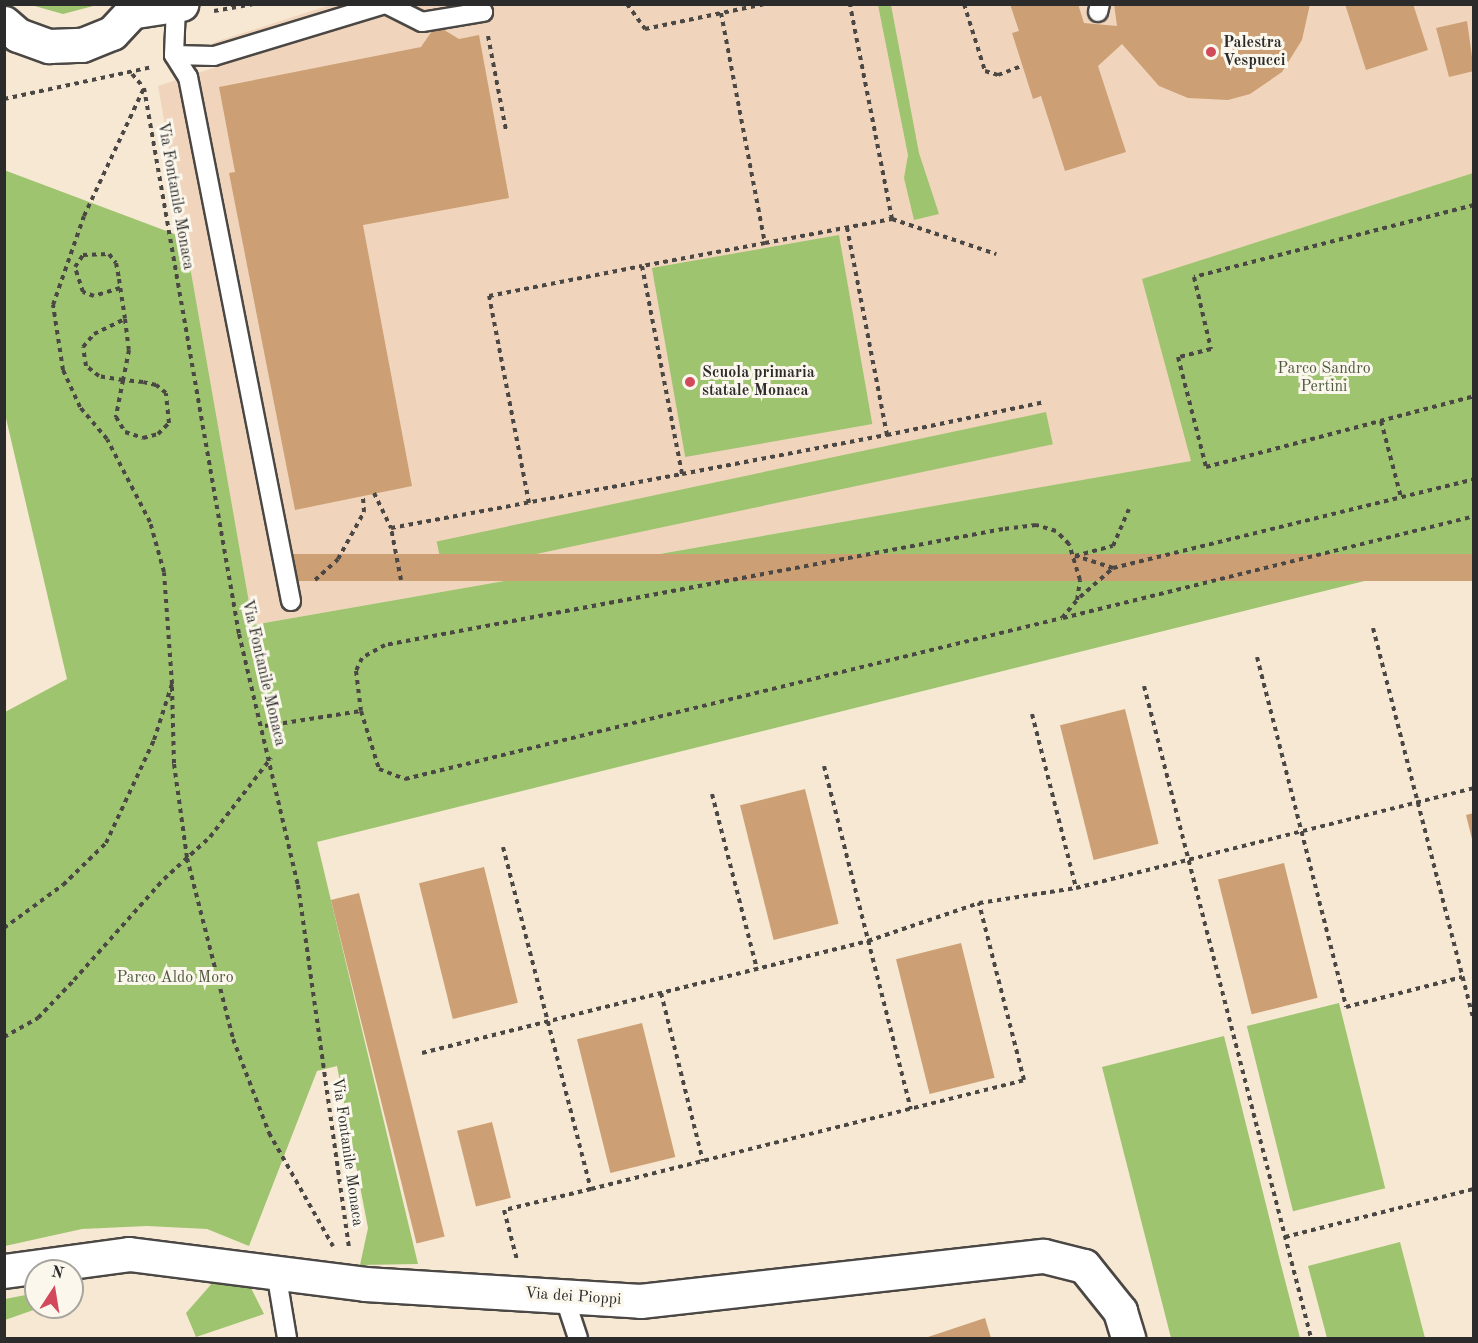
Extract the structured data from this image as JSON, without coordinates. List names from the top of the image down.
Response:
{
  "streets": {
    "street": ["Via dei Pioppi"],
    "path": ["Via Fontanile Monaca"]
  },
  "crossings": [
    ["Via Fontanile Monaca", "Via dei Pioppi"]
  ],
  "parks": ["Parco Sandro Pertini", "Parco Aldo Moro"],
  "places": ["Palestra Vespucci", "Scuola primaria statale Monaca"],
  "north": "top"
}
